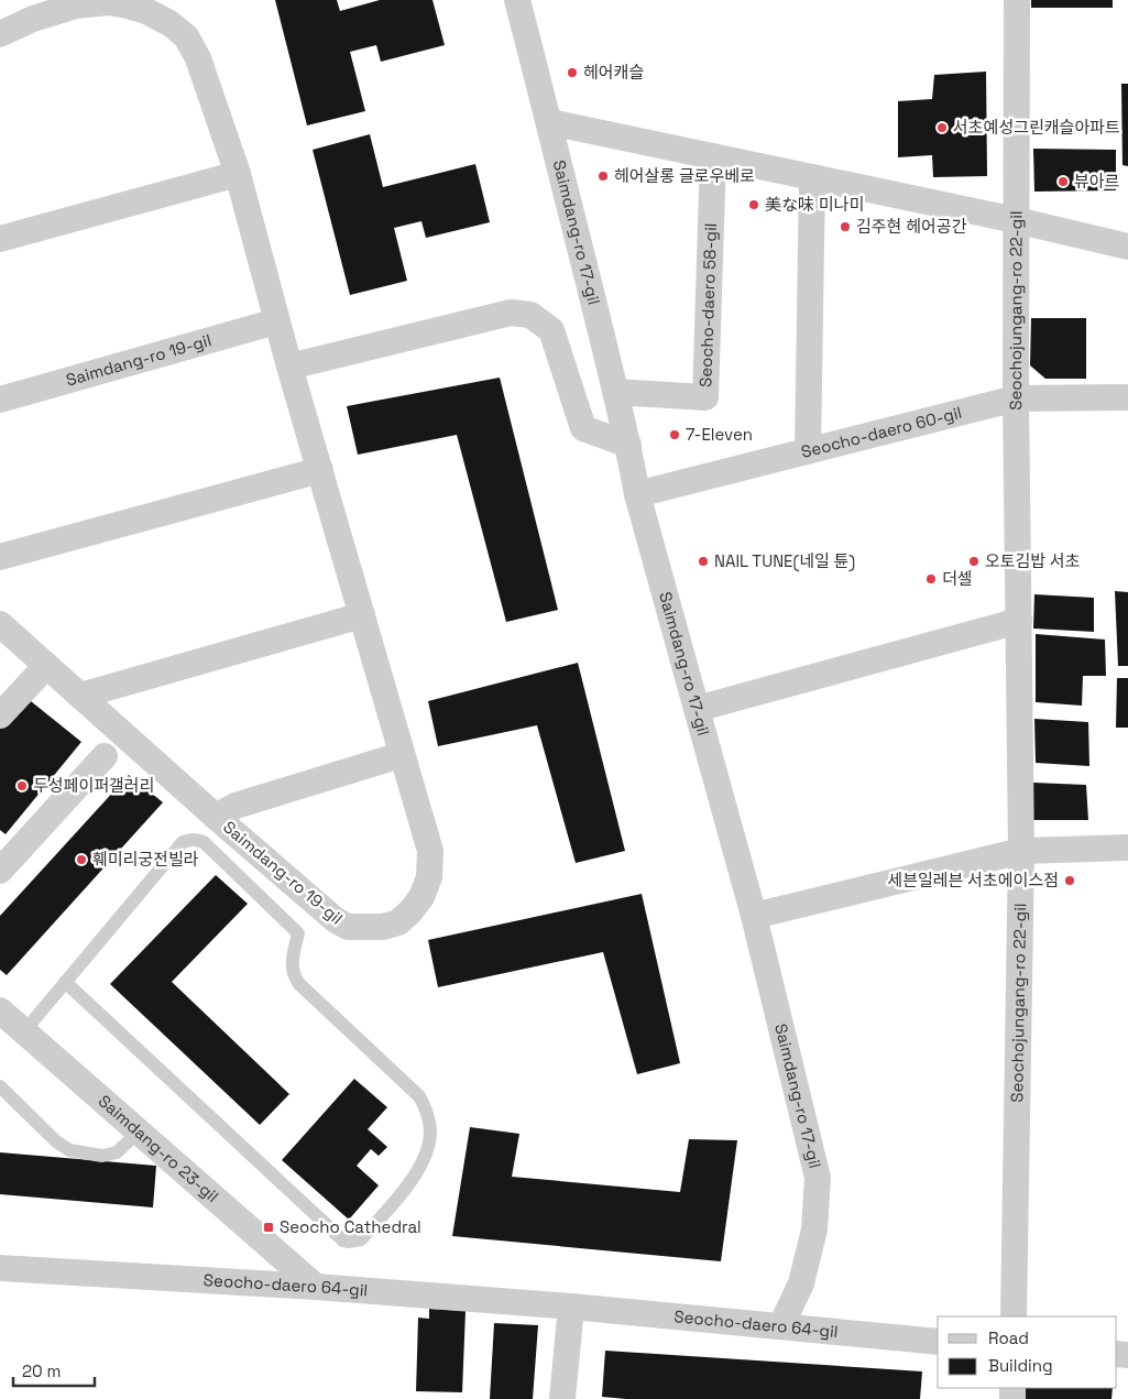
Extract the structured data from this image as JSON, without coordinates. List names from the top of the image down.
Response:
{
  "streets": {
    "street": [
      "Saimdang-ro 17-gil",
      "Seocho-daero 58-gil",
      "Seochojungang-ro 22-gil",
      "Saimdang-ro 19-gil",
      "Seocho-daero 60-gil",
      "Saimdang-ro 23-gil",
      "Seocho-daero 64-gil"
    ]
  },
  "crossings": [
    ["Saimdang-ro 17-gil", "Seocho-daero 58-gil"],
    ["Saimdang-ro 17-gil", "Seocho-daero 60-gil"],
    ["Saimdang-ro 17-gil", "Seocho-daero 64-gil"],
    ["Seochojungang-ro 22-gil", "Seocho-daero 60-gil"],
    ["Saimdang-ro 23-gil", "Seocho-daero 64-gil"]
  ],
  "places": {
    "other": [
      "헤어캐슬",
      "서초예성그린캐슬아파트",
      "헤어살롱 글로우베로",
      "뷰아르",
      "美な味 미나미",
      "김주현 헤어공간",
      "7-Eleven",
      "NAIL TUNE(네일 튠)",
      "오토김밥 서초",
      "더셀",
      "두성페이퍼갤러리",
      "훼미리궁전빌라",
      "세븐일레븐 서초에이스점"
    ],
    "transit": ["Seocho Cathedral"]
  },
  "legend": ["Road", "Building"],
  "scale_bar": "20 m"
}
